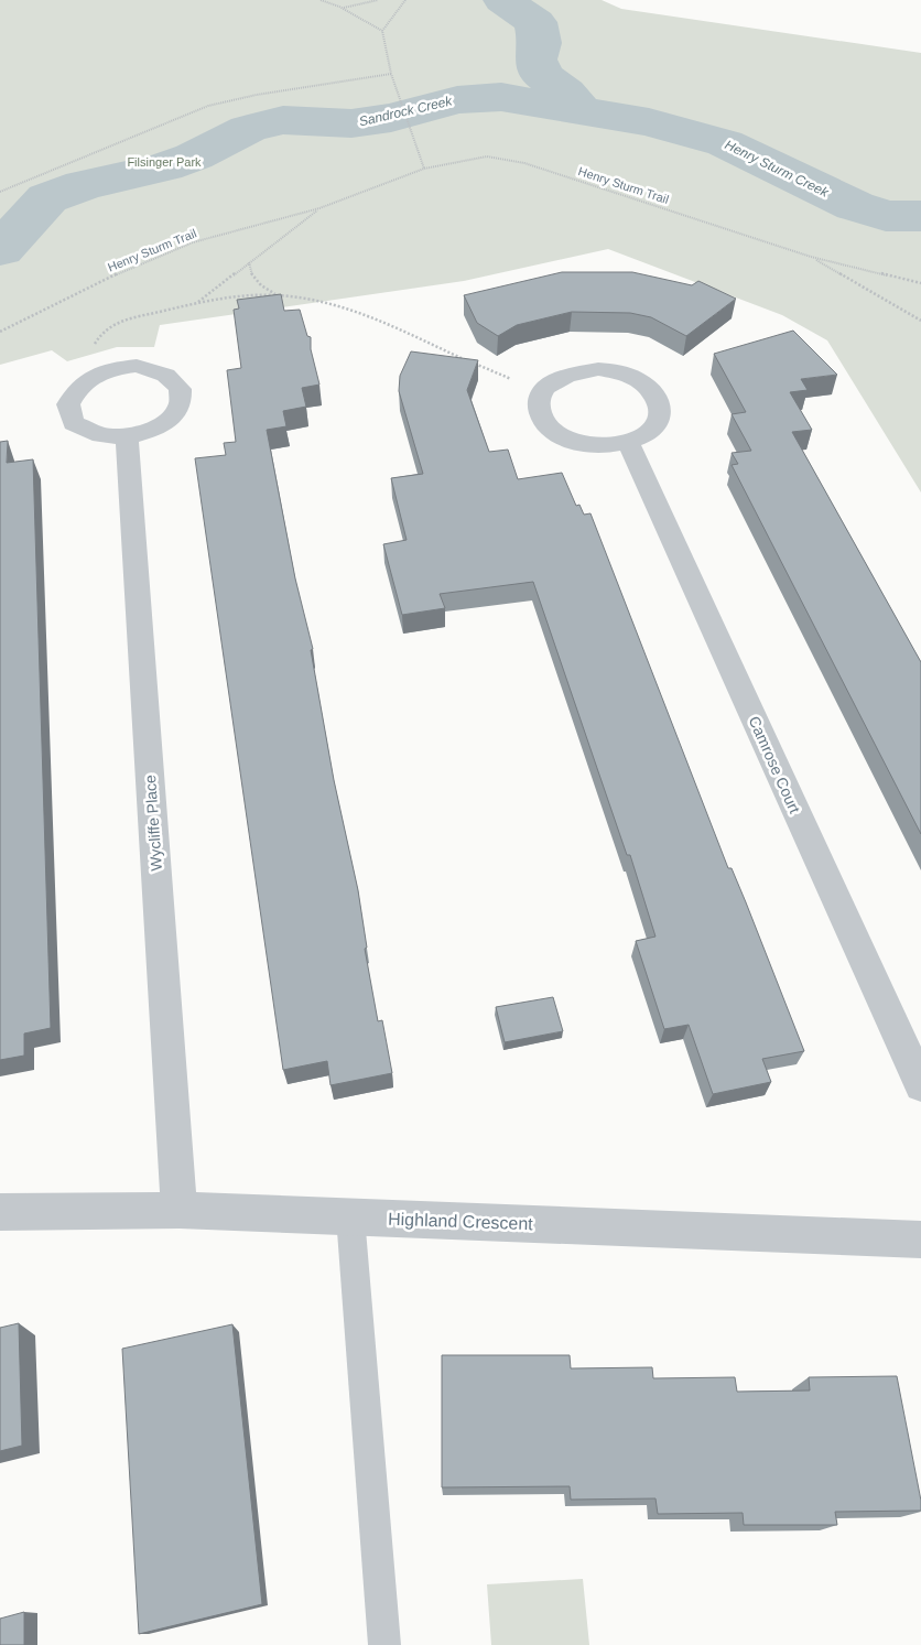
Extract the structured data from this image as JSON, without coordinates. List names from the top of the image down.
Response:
{
  "streets": {
    "street": ["Camrose Court", "Wycliffe Place", "Highland Crescent"],
    "path": ["Henry Sturm Trail"]
  },
  "crossings": [
    ["Wycliffe Place", "Highland Crescent"]
  ],
  "water": ["Sandrock Creek", "Henry Sturm Creek"],
  "parks": ["Filsinger Park"]
}
